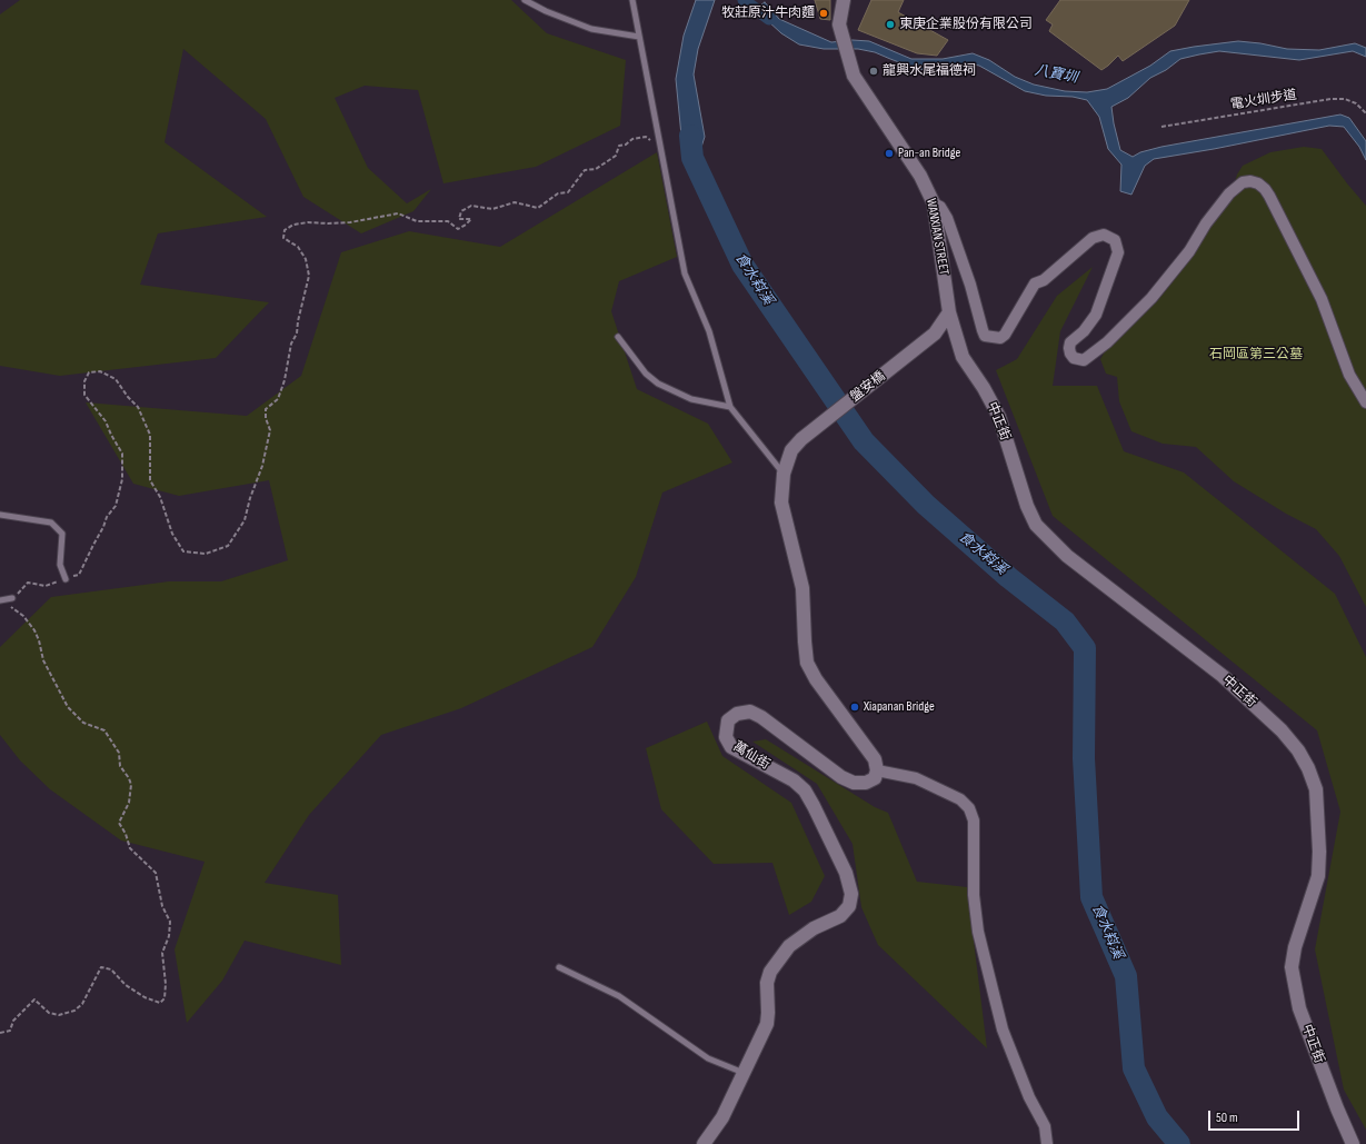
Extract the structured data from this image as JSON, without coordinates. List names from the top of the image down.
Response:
{
  "streets": {
    "street": [
      "WANXIAN STREET",
      "盤安橋",
      "中正街",
      "萬仙街"
    ],
    "path": ["電火圳步道"]
  },
  "crossings": [
    ["WANXIAN STREET", "盤安橋"],
    ["WANXIAN STREET", "中正街"],
    ["盤安橋", "中正街"]
  ],
  "water": ["八寶圳", "食水嵙溪"],
  "parks": ["石岡區第三公墓"],
  "places": [
    "牧莊原汁牛肉麵",
    "東庚企業股份有限公司",
    "龍興水尾福德祠",
    "Pan-an Bridge",
    "Xiapanan Bridge"
  ],
  "scale_bar": "50 m"
}
